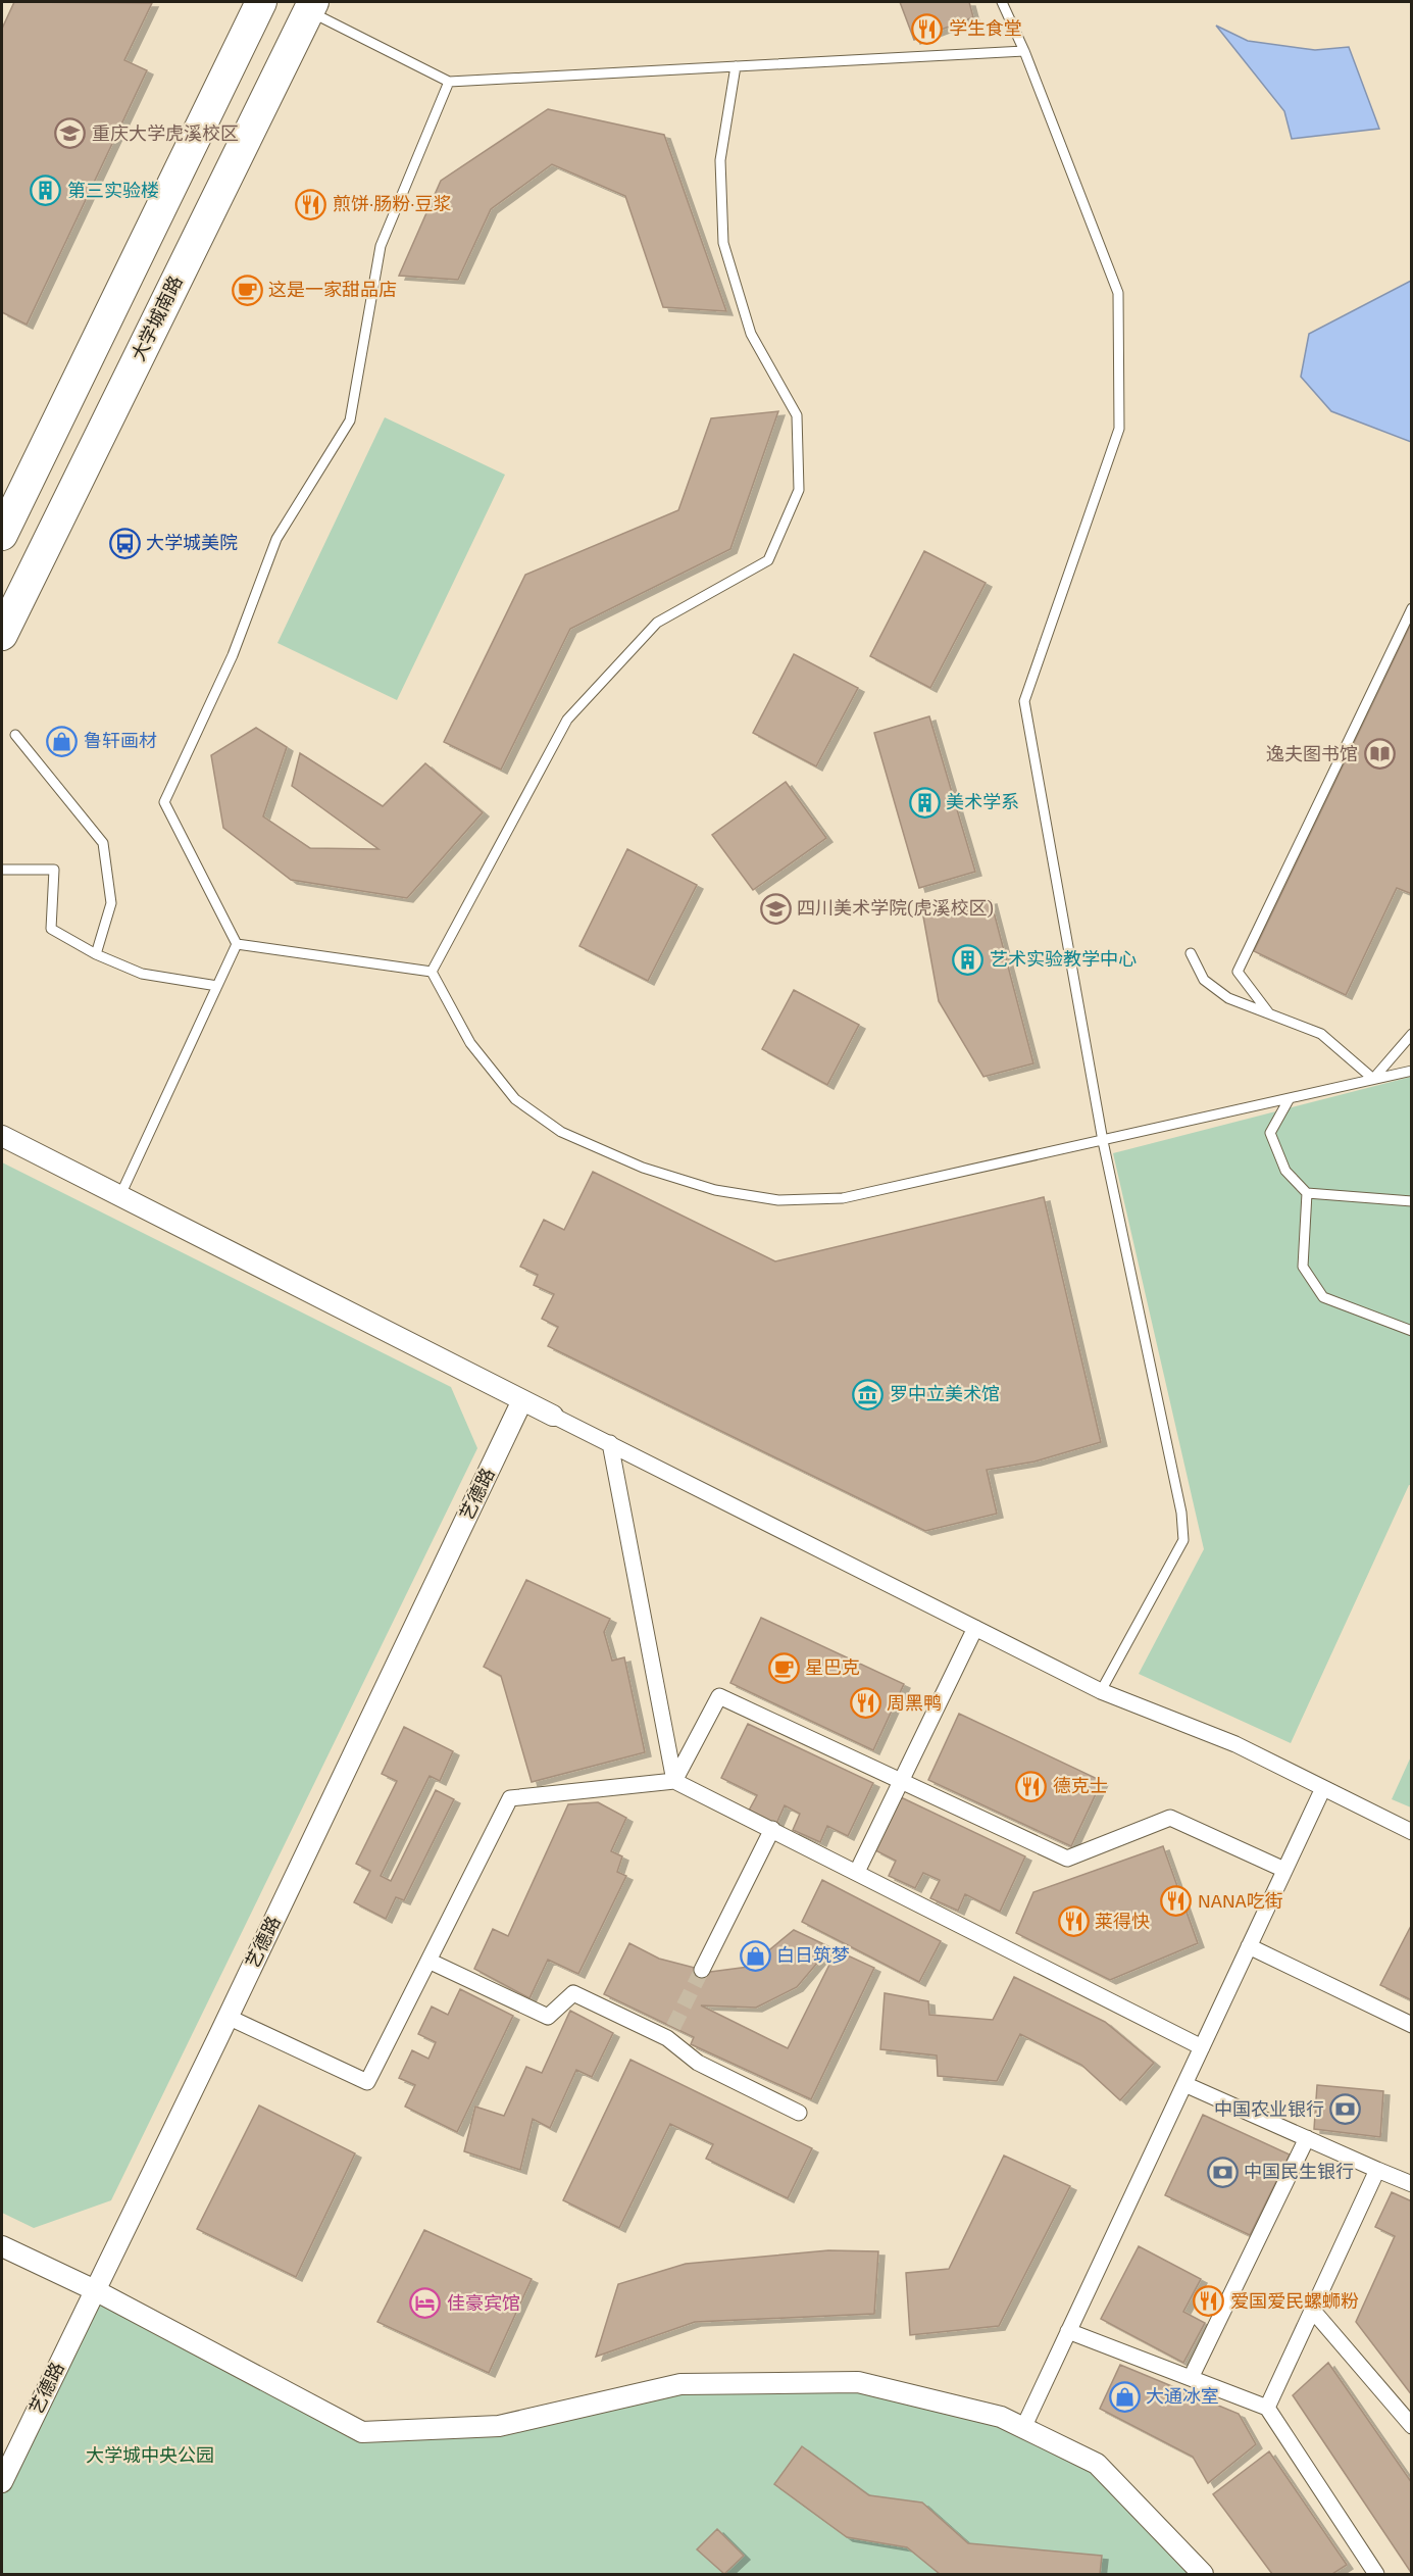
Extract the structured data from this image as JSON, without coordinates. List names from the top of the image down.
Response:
{
  "streets": {
    "main road": ["大学城南路"],
    "street": ["艺德路"]
  },
  "parks": ["大学城中央公园"],
  "places": {
    "restaurant": [
      "学生食堂",
      "煎饼·肠粉·豆浆",
      "周黑鸭",
      "德克士",
      "NANA吃街",
      "莱得快",
      "爱国爱民螺蛳粉"
    ],
    "school or university": ["重庆大学虎溪校区", "四川美术学院(虎溪校区)"],
    "building": ["第三实验楼", "美术学系", "艺术实验教学中心"],
    "cafe": ["这是一家甜品店", "星巴克"],
    "bus stop": ["大学城美院"],
    "shop": ["鲁轩画材", "白日筑梦", "大通冰室"],
    "library": ["逸夫图书馆"],
    "museum": ["罗中立美术馆"],
    "bank": ["中国农业银行", "中国民生银行"],
    "hotel": ["佳豪宾馆"]
  }
}
